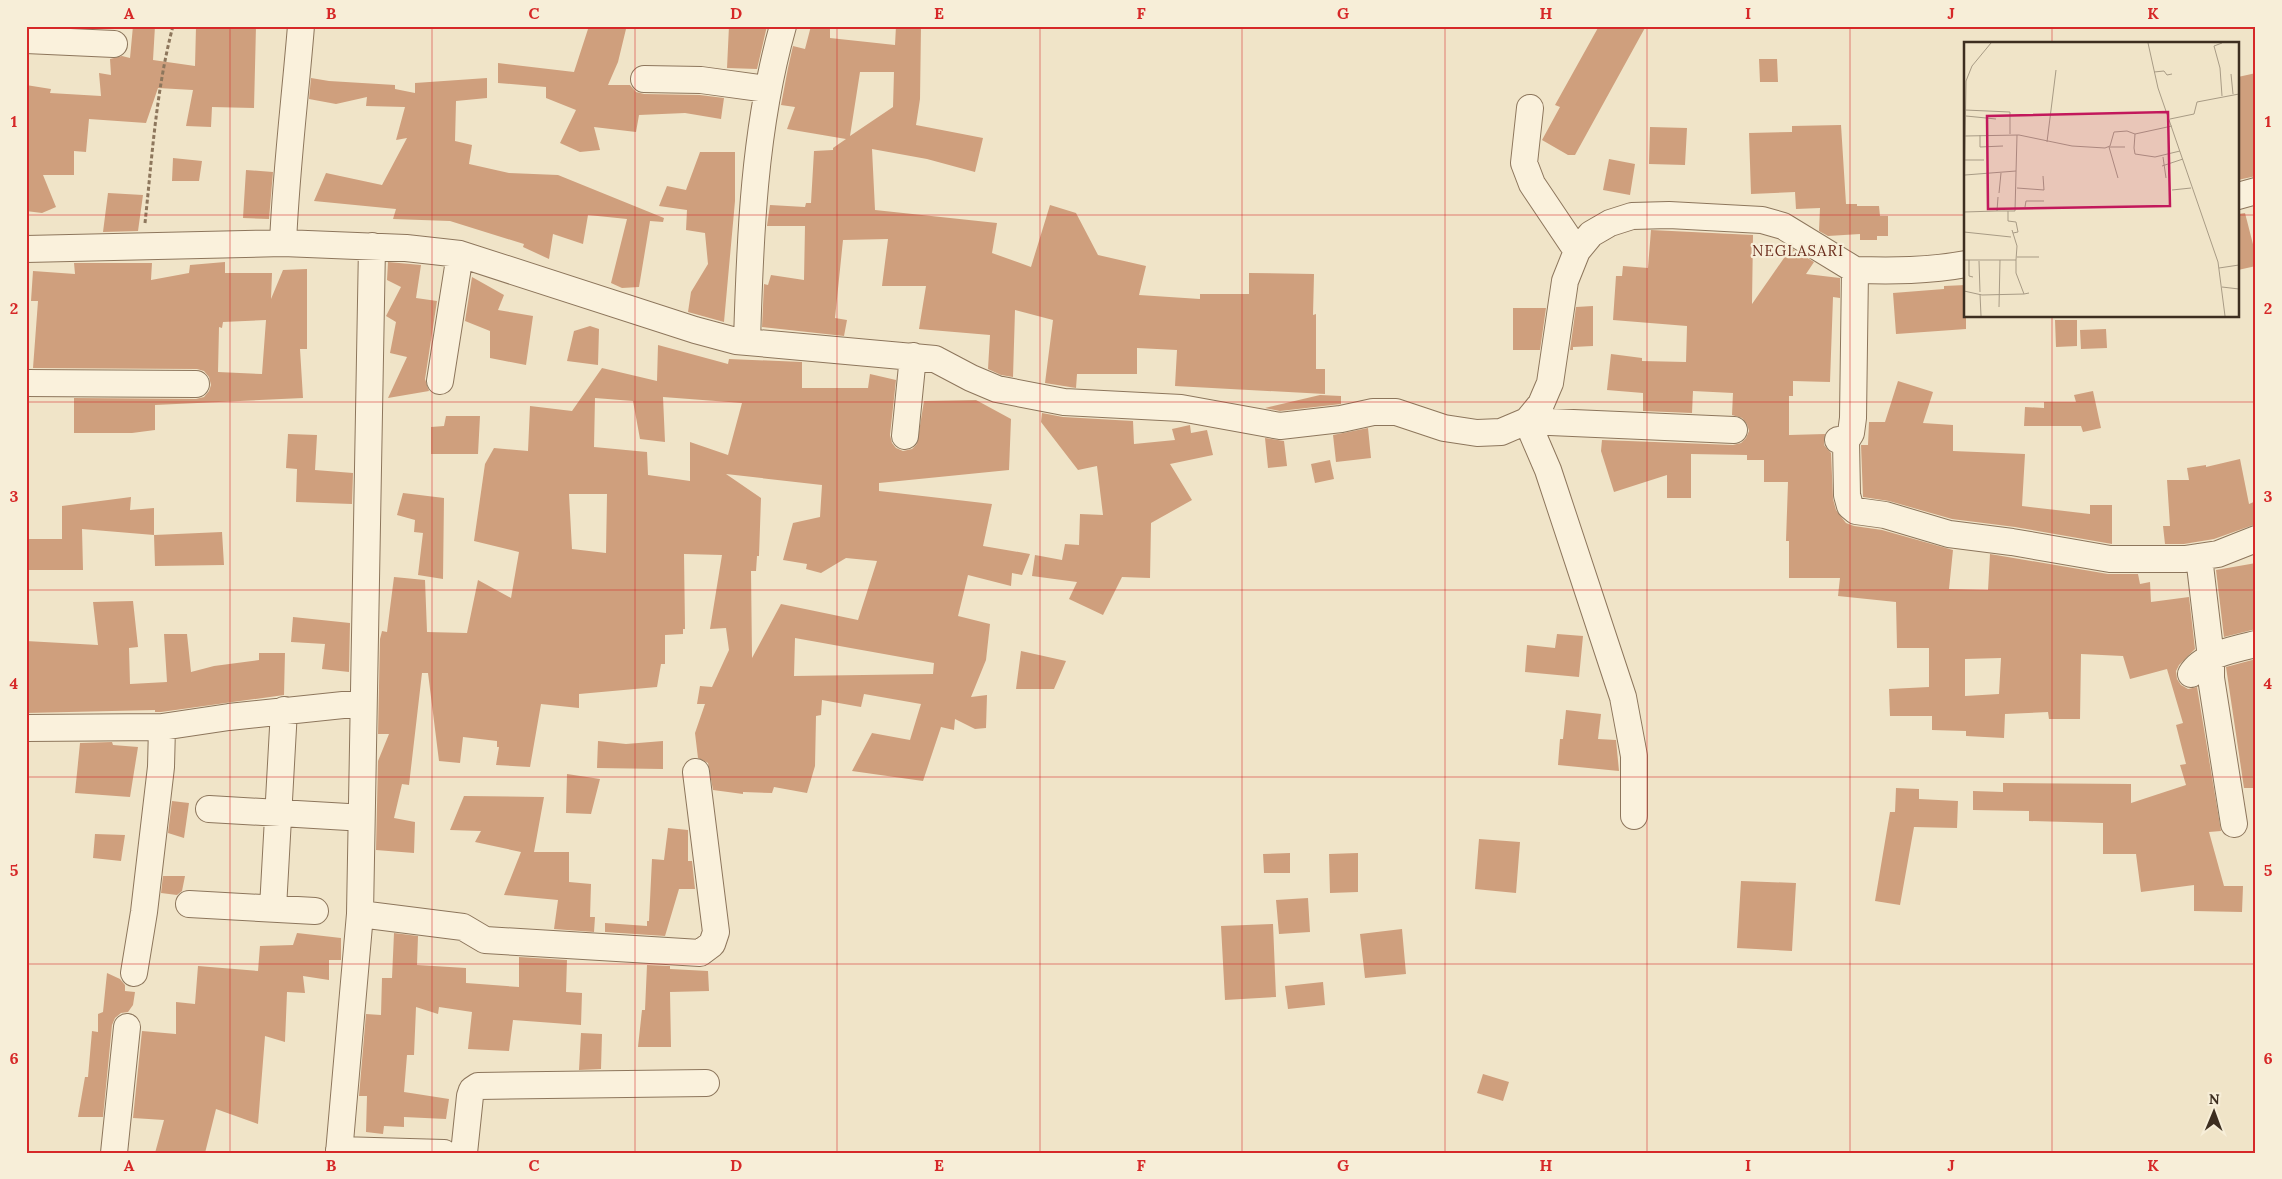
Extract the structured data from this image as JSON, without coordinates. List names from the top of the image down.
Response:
{
  "districts": ["NEGLASARI"],
  "north": "top",
  "grid": {
    "columns": [
      "A",
      "B",
      "C",
      "D",
      "E",
      "F",
      "G",
      "H",
      "I",
      "J",
      "K"
    ],
    "rows": [
      "1",
      "2",
      "3",
      "4",
      "5",
      "6"
    ]
  }
}
